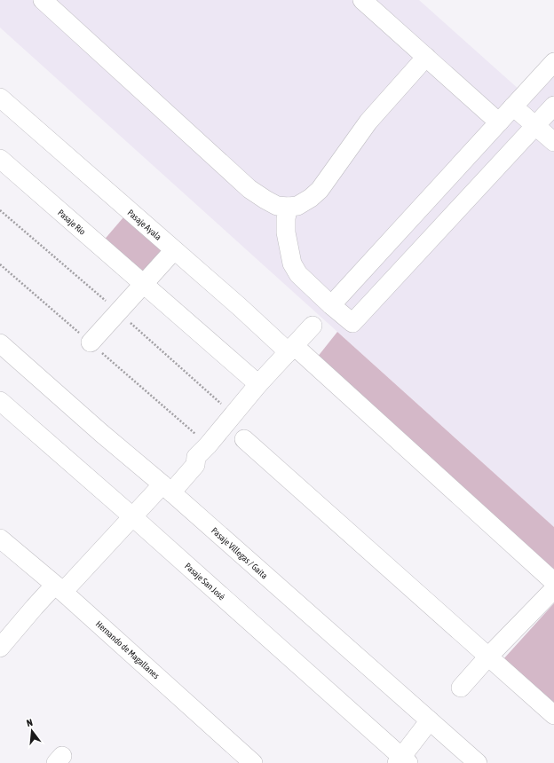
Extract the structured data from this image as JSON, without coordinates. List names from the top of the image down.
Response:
{
  "streets": {
    "street": [
      "Pasaje Rio",
      "Pasaje Ayala",
      "Pasaje Villegas / Gaita",
      "Pasaje San José",
      "Hernando de Magallanes"
    ]
  },
  "north": "top"
}
